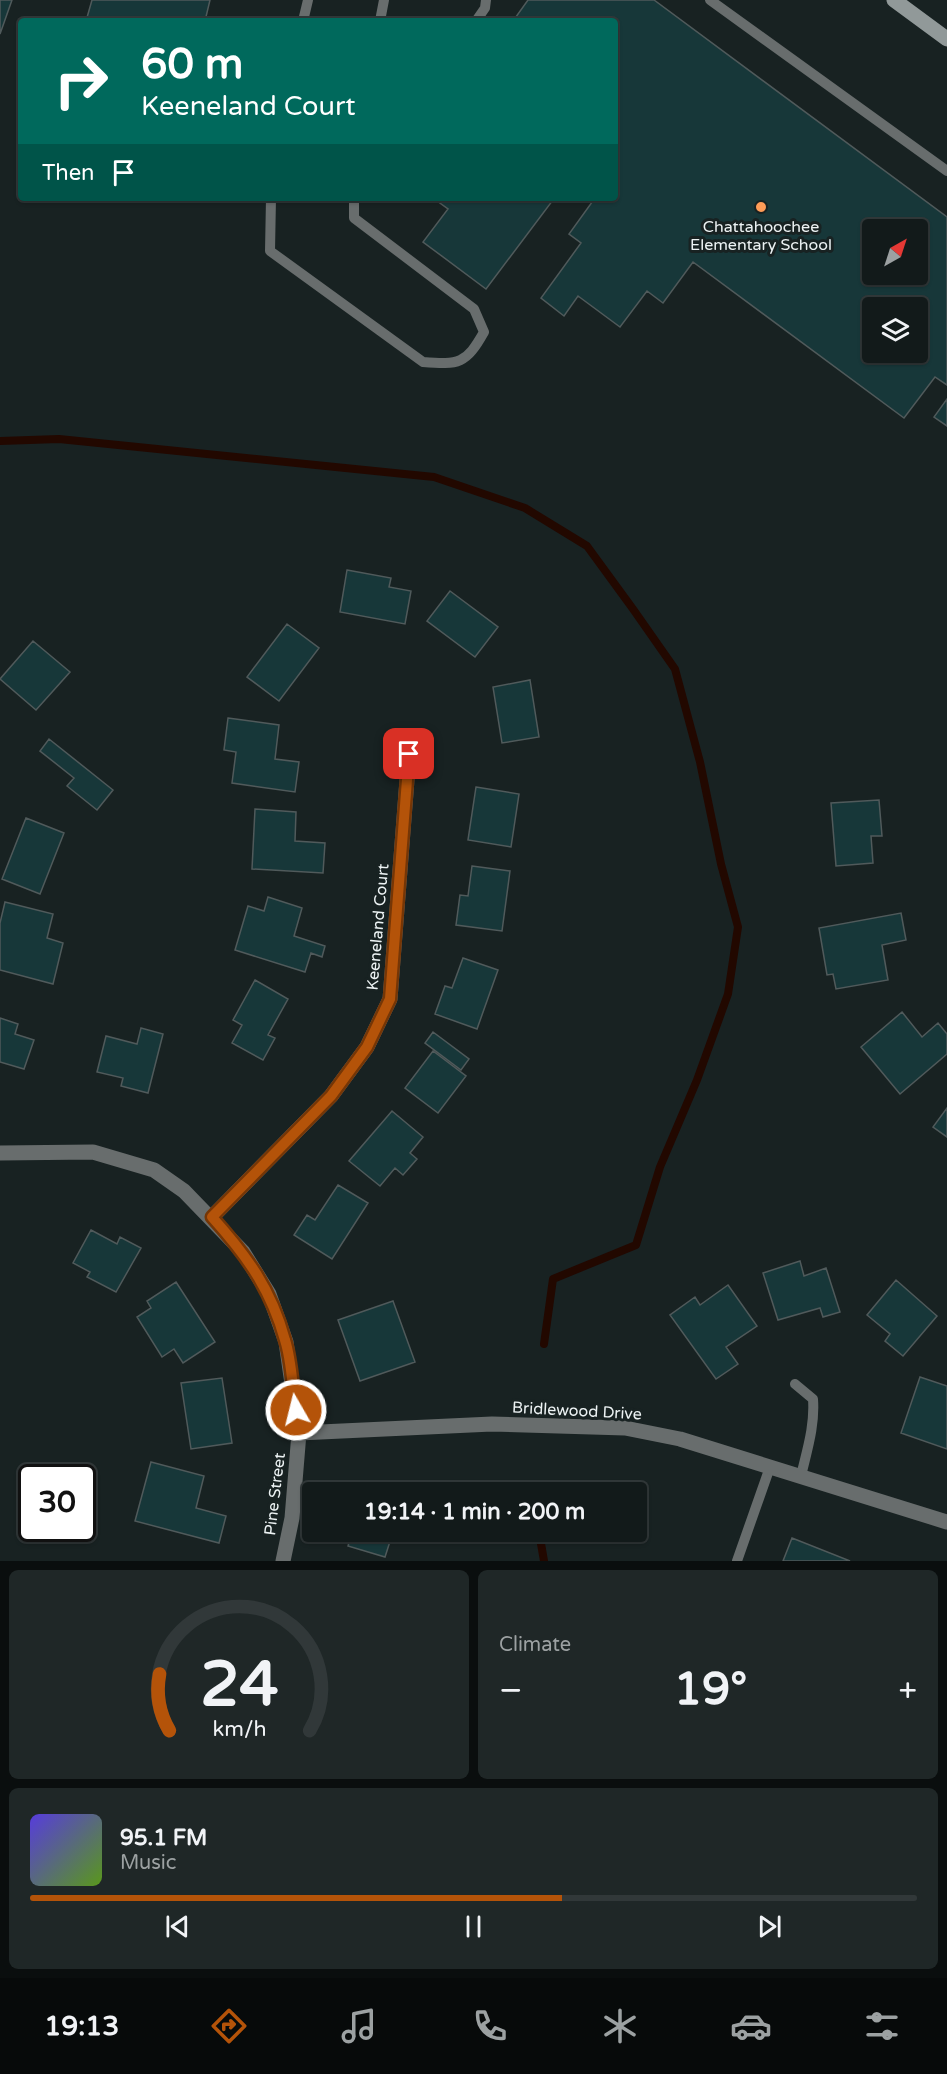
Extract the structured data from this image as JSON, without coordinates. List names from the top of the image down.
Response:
{
  "streets": {
    "street": ["Keeneland Court", "Bridlewood Drive", "Pine Street"]
  },
  "crossings": [
    ["Keeneland Court", "Pine Street"],
    ["Bridlewood Drive", "Pine Street"]
  ],
  "places": ["Chattahoochee Elementary School"],
  "north": "top right",
  "page": {
    "turn": ["60 m", "Keeneland Court"],
    "then": "Then",
    "limit": "30",
    "trip": "19:14 · 1 min · 200 m",
    "tile": "Climate",
    "heat": ["−", "19°", "+"],
    "song": ["95.1 FM", "Music"],
    "tabs": "19:13",
    "gauge": ["24", "km/h"]
  }
}
